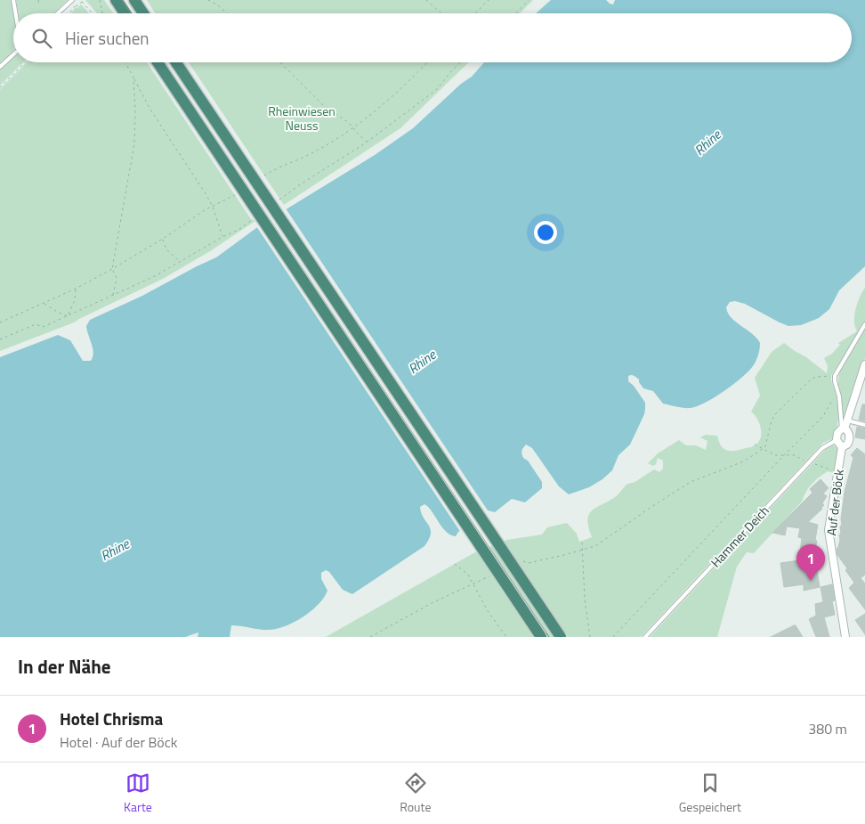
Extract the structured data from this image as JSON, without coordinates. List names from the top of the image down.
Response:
{
  "streets": {
    "street": ["Auf der Böck"],
    "lane": ["Hammer Deich"]
  },
  "crossings": [
    ["Auf der Böck", "Hammer Deich"]
  ],
  "water": ["Rhine"],
  "parks": ["Rheinwiesen Neuss"],
  "page": {
    "search": "Hier suchen",
    "pins": "1",
    "heading": "In der Nähe",
    "list": [
      {
        "mark": "1",
        "name": "Hotel Chrisma",
        "note": "Hotel · Auf der Böck",
        "value": "380 m"
      }
    ],
    "nav": ["Karte", "Route", "Gespeichert"]
  }
}
